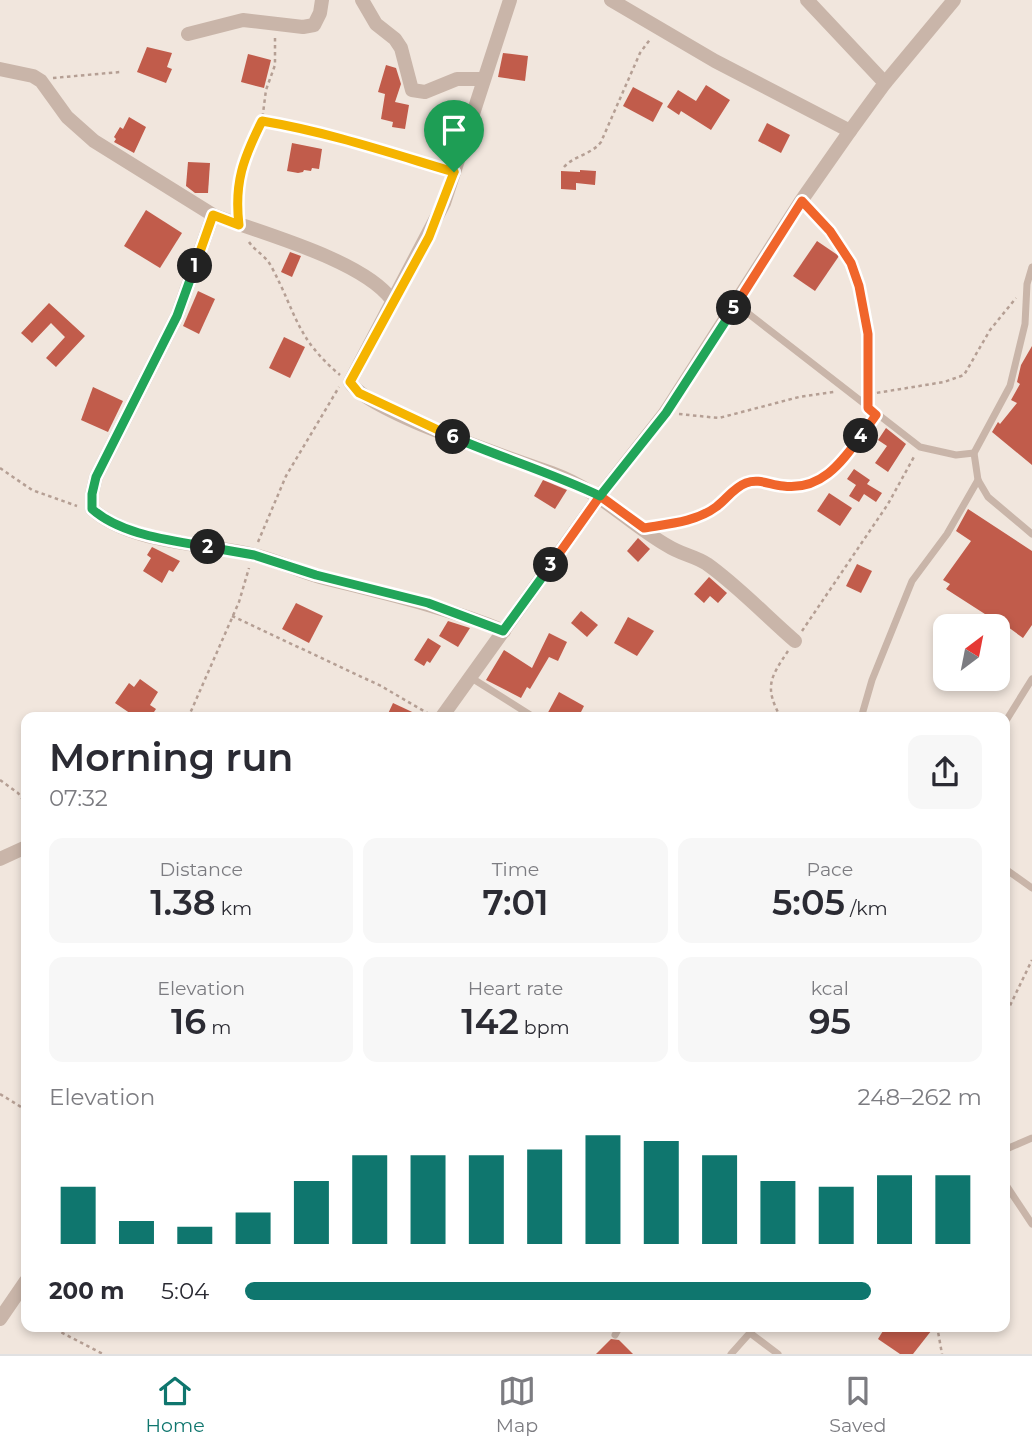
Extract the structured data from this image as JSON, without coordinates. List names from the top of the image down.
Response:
{
  "north": "top right",
  "page": {
    "pins": [
      "1",
      "5",
      "4",
      "6",
      "2",
      "3"
    ],
    "heading": ["Morning run", "07:32"],
    "stats": [
      ["Distance", "1.38 km"],
      ["Time", "7:01"],
      ["Pace", "5:05 /km"],
      ["Elevation", "16 m"],
      ["Heart rate", "142 bpm"],
      ["kcal", "95"]
    ],
    "chart": ["Elevation", "248–262 m"],
    "list": [
      {
        "name": "200 m",
        "note": "5:04"
      }
    ],
    "tabs": ["Home", "Map", "Saved"]
  }
}
